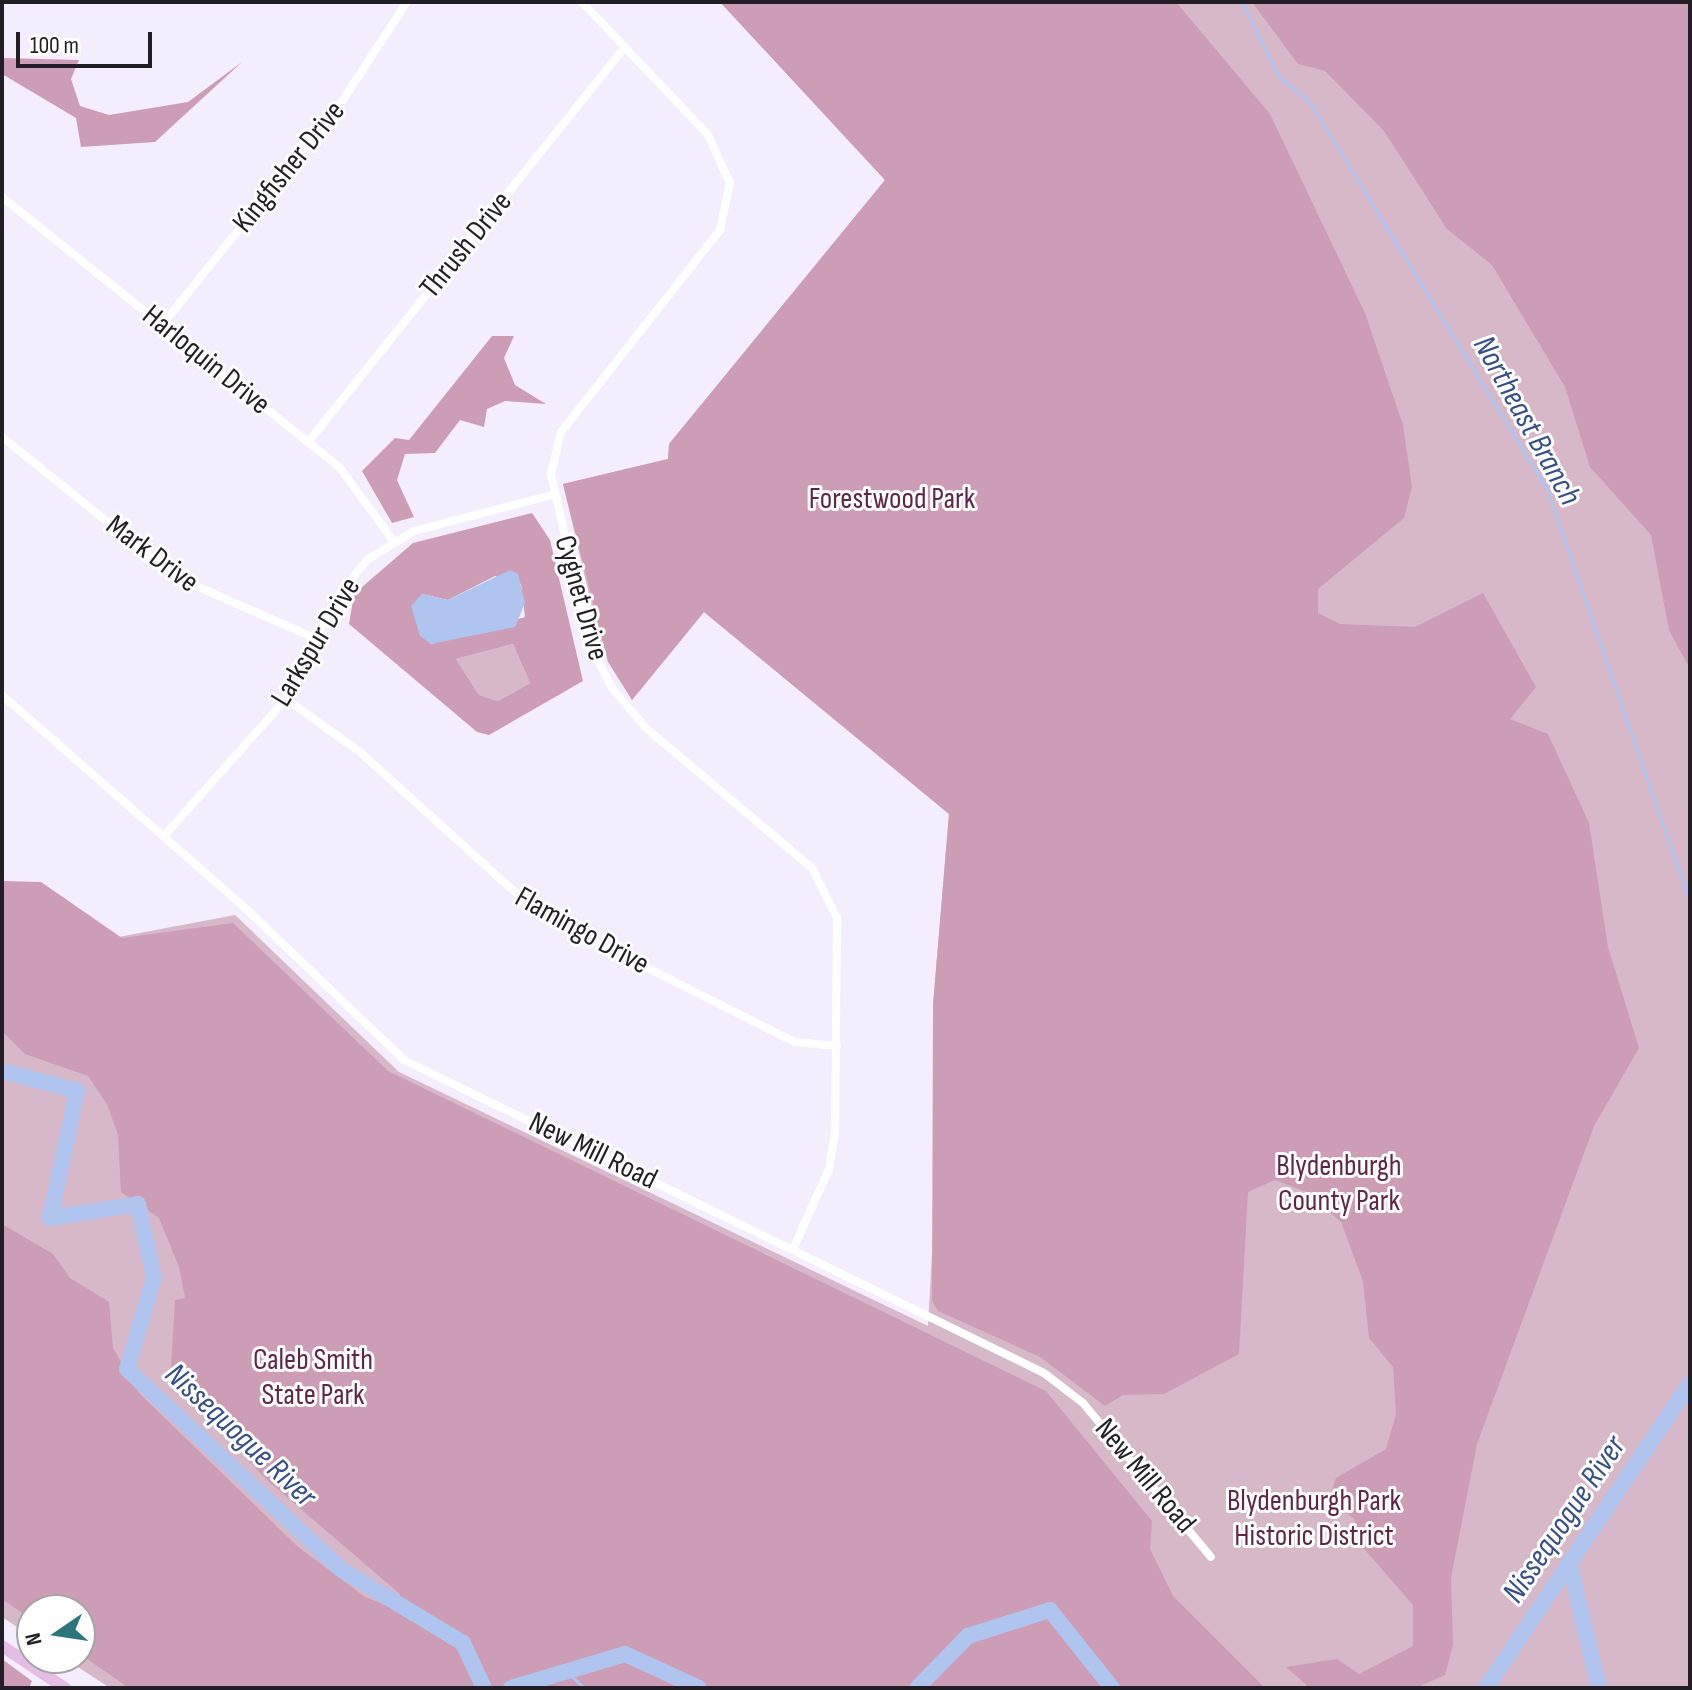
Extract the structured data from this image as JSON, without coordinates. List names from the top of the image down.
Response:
{
  "streets": {
    "street": [
      "Kingfisher Drive",
      "Thrush Drive",
      "Harloquin Drive",
      "Mark Drive",
      "Cygnet Drive",
      "Larkspur Drive",
      "Flamingo Drive",
      "New Mill Road"
    ]
  },
  "crossings": [
    ["Kingfisher Drive", "Harloquin Drive"],
    ["Thrush Drive", "Harloquin Drive"],
    ["Thrush Drive", "Cygnet Drive"],
    ["Harloquin Drive", "Larkspur Drive"],
    ["Mark Drive", "Larkspur Drive"],
    ["Cygnet Drive", "Larkspur Drive"],
    ["Cygnet Drive", "Flamingo Drive"],
    ["Cygnet Drive", "New Mill Road"],
    ["Larkspur Drive", "Flamingo Drive"],
    ["Larkspur Drive", "New Mill Road"]
  ],
  "water": ["Northeast Branch", "Nissequogue River"],
  "parks": [
    "Forestwood Park",
    "Blydenburgh County Park",
    "Caleb Smith State Park",
    "Blydenburgh Park Historic District"
  ],
  "scale_bar": "100 m",
  "north": "left"
}
